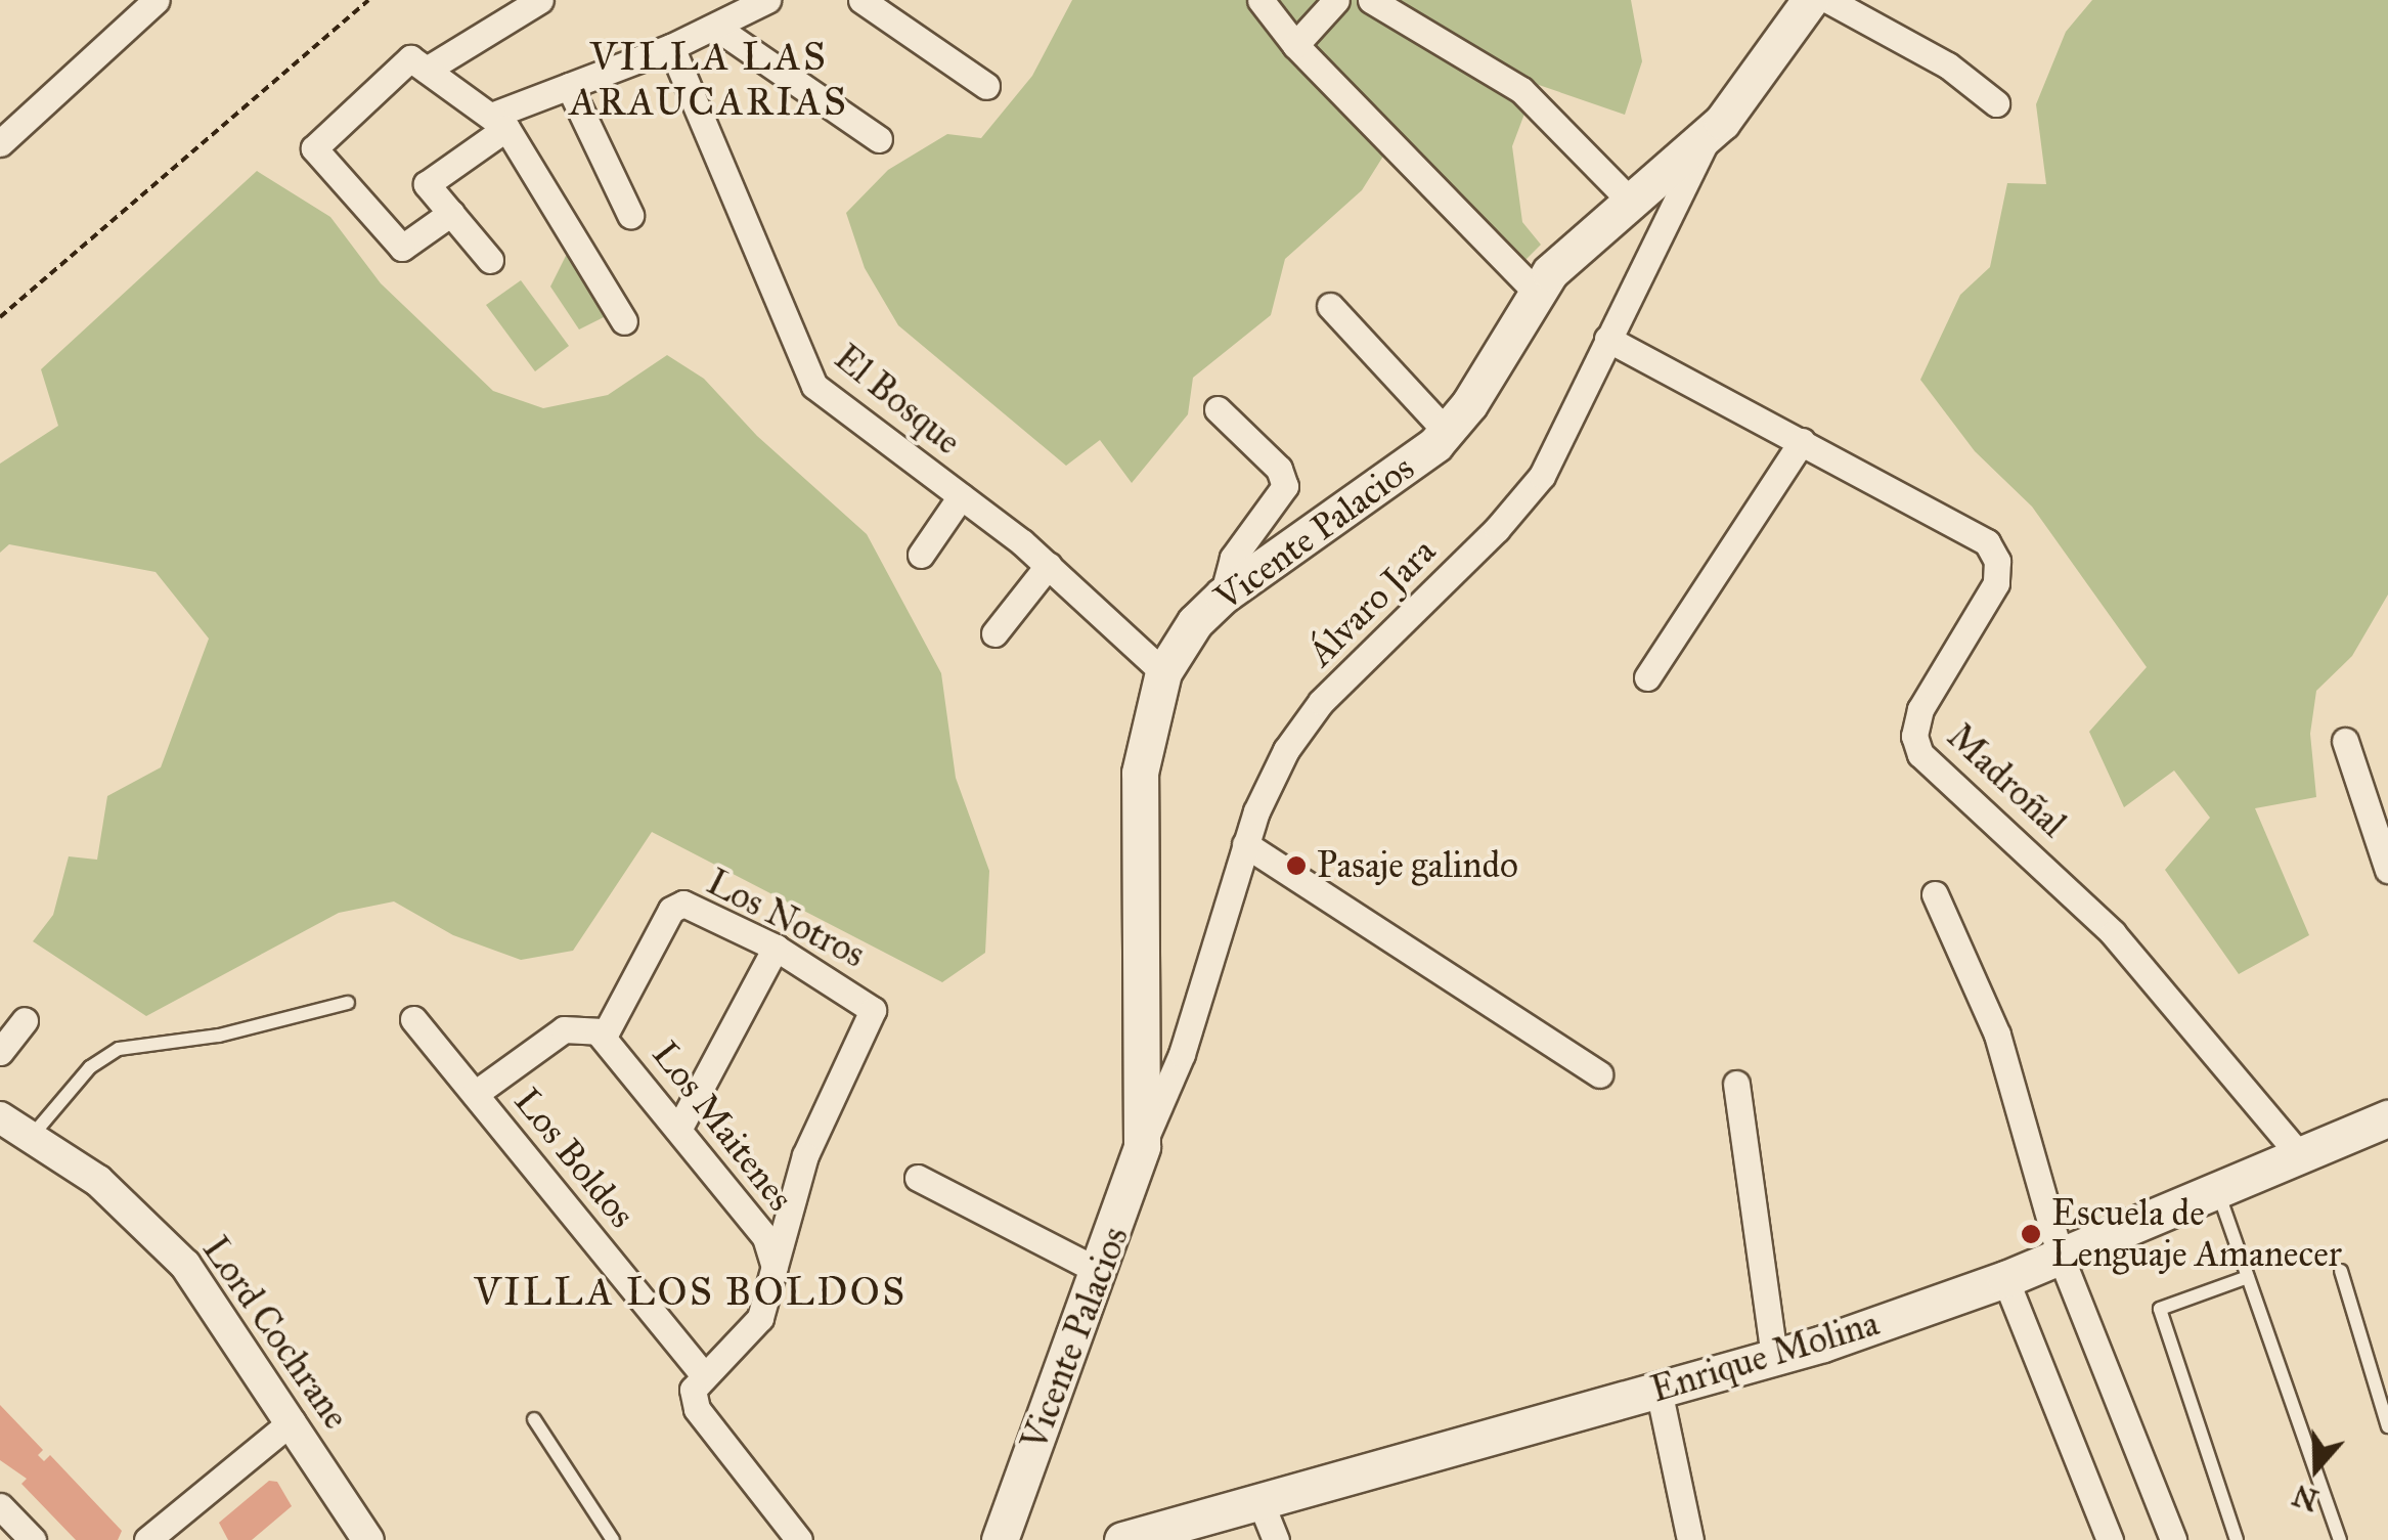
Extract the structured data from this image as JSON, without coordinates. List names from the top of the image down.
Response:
{
  "streets": {
    "main road": ["Vicente Palacios", "Enrique Molina"],
    "street": [
      "El Bosque",
      "Álvaro Jara",
      "Madroñal",
      "Los Notros",
      "Los Maitenes",
      "Los Boldos",
      "Lord Cochrane"
    ]
  },
  "crossings": [
    ["El Bosque", "Vicente Palacios"],
    ["Vicente Palacios", "Álvaro Jara"],
    ["Álvaro Jara", "Madroñal"],
    ["Madroñal", "Enrique Molina"],
    ["Los Notros", "Los Maitenes"],
    ["Los Notros", "Los Boldos"]
  ],
  "districts": ["VILLA LAS ARAUCARIAS", "VILLA LOS BOLDOS"],
  "places": ["Pasaje galindo", "Escuela de Lenguaje Amanecer"],
  "north": "bottom"
}
